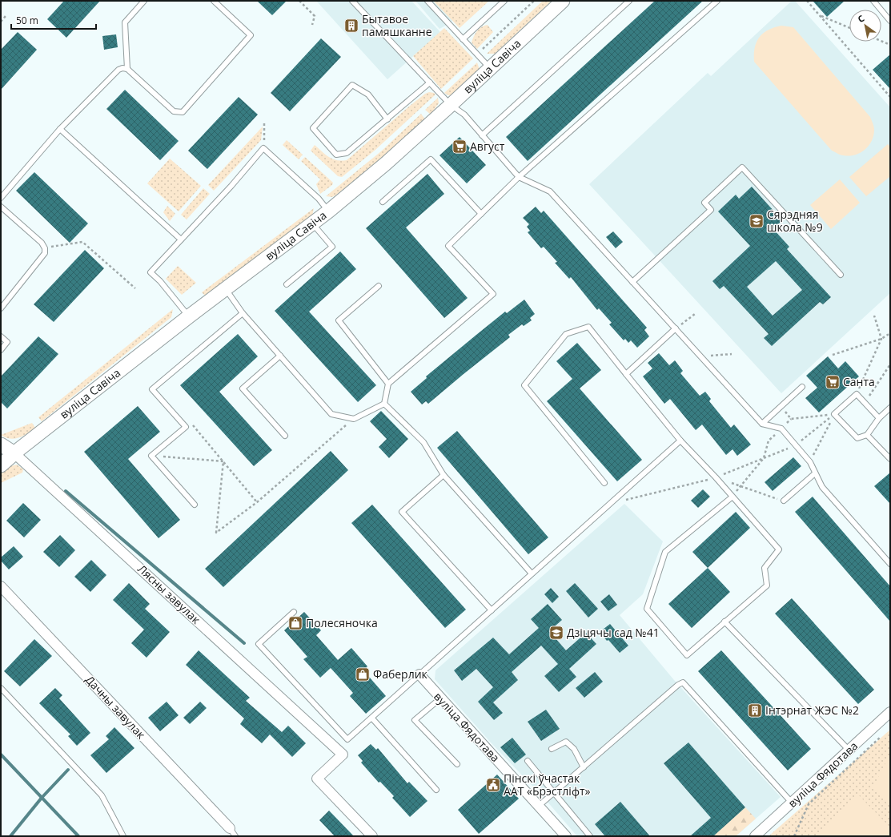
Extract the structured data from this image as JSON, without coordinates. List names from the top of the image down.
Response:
{
  "streets": {
    "street": [
      "вуліца Савіча",
      "Лясны завулак",
      "Дачны завулак",
      "вуліца Фядотава"
    ]
  },
  "crossings": [
    ["вуліца Савіча", "Лясны завулак"]
  ],
  "places": {
    "building": ["Бытавое памяшканне", "Інтэрнат ЖЭС №2"],
    "supermarket": ["Август", "Санта"],
    "school or university": ["Сярэдняя школа №9", "Дзіцячы сад №41"],
    "shop": ["Полесяночка", "Фаберлик"],
    "public building": ["Пінскі ўчастак ААТ «Брэстліфт»"]
  },
  "scale_bar": "50 m",
  "north": "top left"
}
